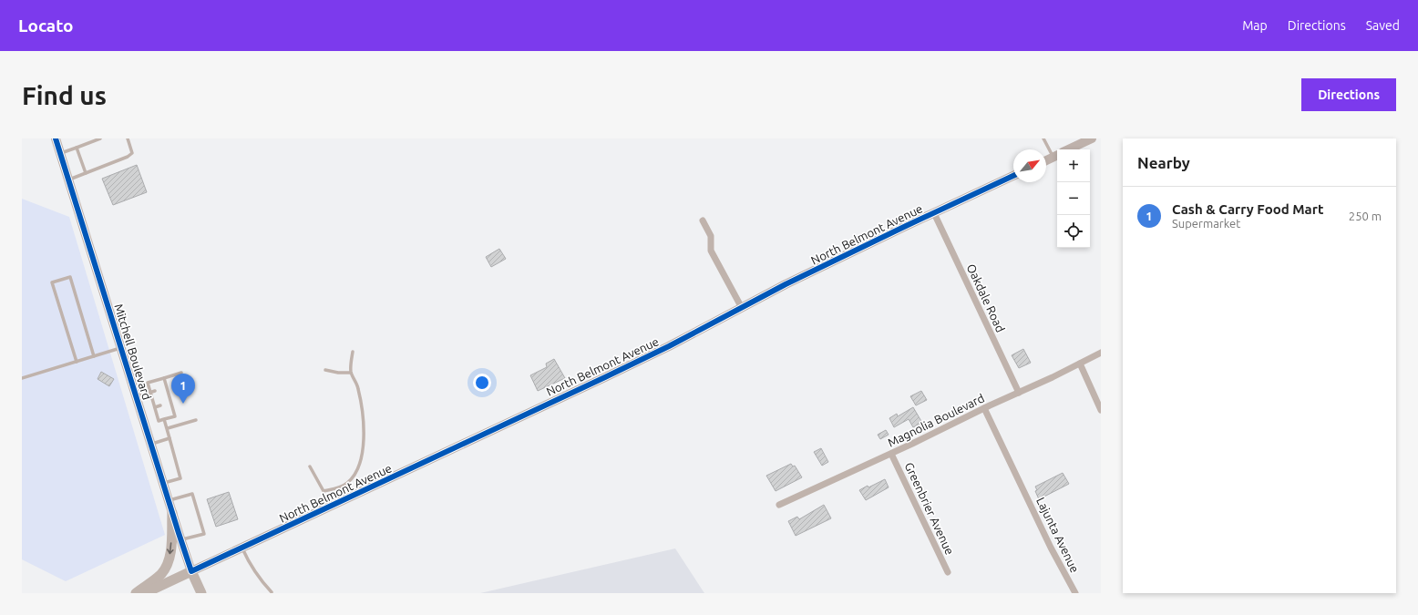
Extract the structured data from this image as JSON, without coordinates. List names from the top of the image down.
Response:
{
  "streets": {
    "main road": ["North Belmont Avenue", "Mitchell Boulevard"],
    "street": [
      "Oakdale Road",
      "Magnolia Boulevard",
      "Greenbrier Avenue",
      "Lajunta Avenue"
    ]
  },
  "crossings": [
    ["North Belmont Avenue", "Oakdale Road"],
    ["North Belmont Avenue", "Mitchell Boulevard"],
    ["Oakdale Road", "Magnolia Boulevard"],
    ["Magnolia Boulevard", "Greenbrier Avenue"],
    ["Magnolia Boulevard", "Lajunta Avenue"]
  ],
  "north": "top right",
  "page": {
    "header": "Locato",
    "nav": ["Map", "Directions", "Saved"],
    "buttons": "Directions",
    "title": "Find us",
    "heading": "Nearby",
    "map_buttons": ["+", "−"],
    "list": [
      {
        "mark": "1",
        "name": "Cash & Carry Food Mart",
        "note": "Supermarket",
        "value": "250 m"
      }
    ],
    "pins": "1"
  }
}
